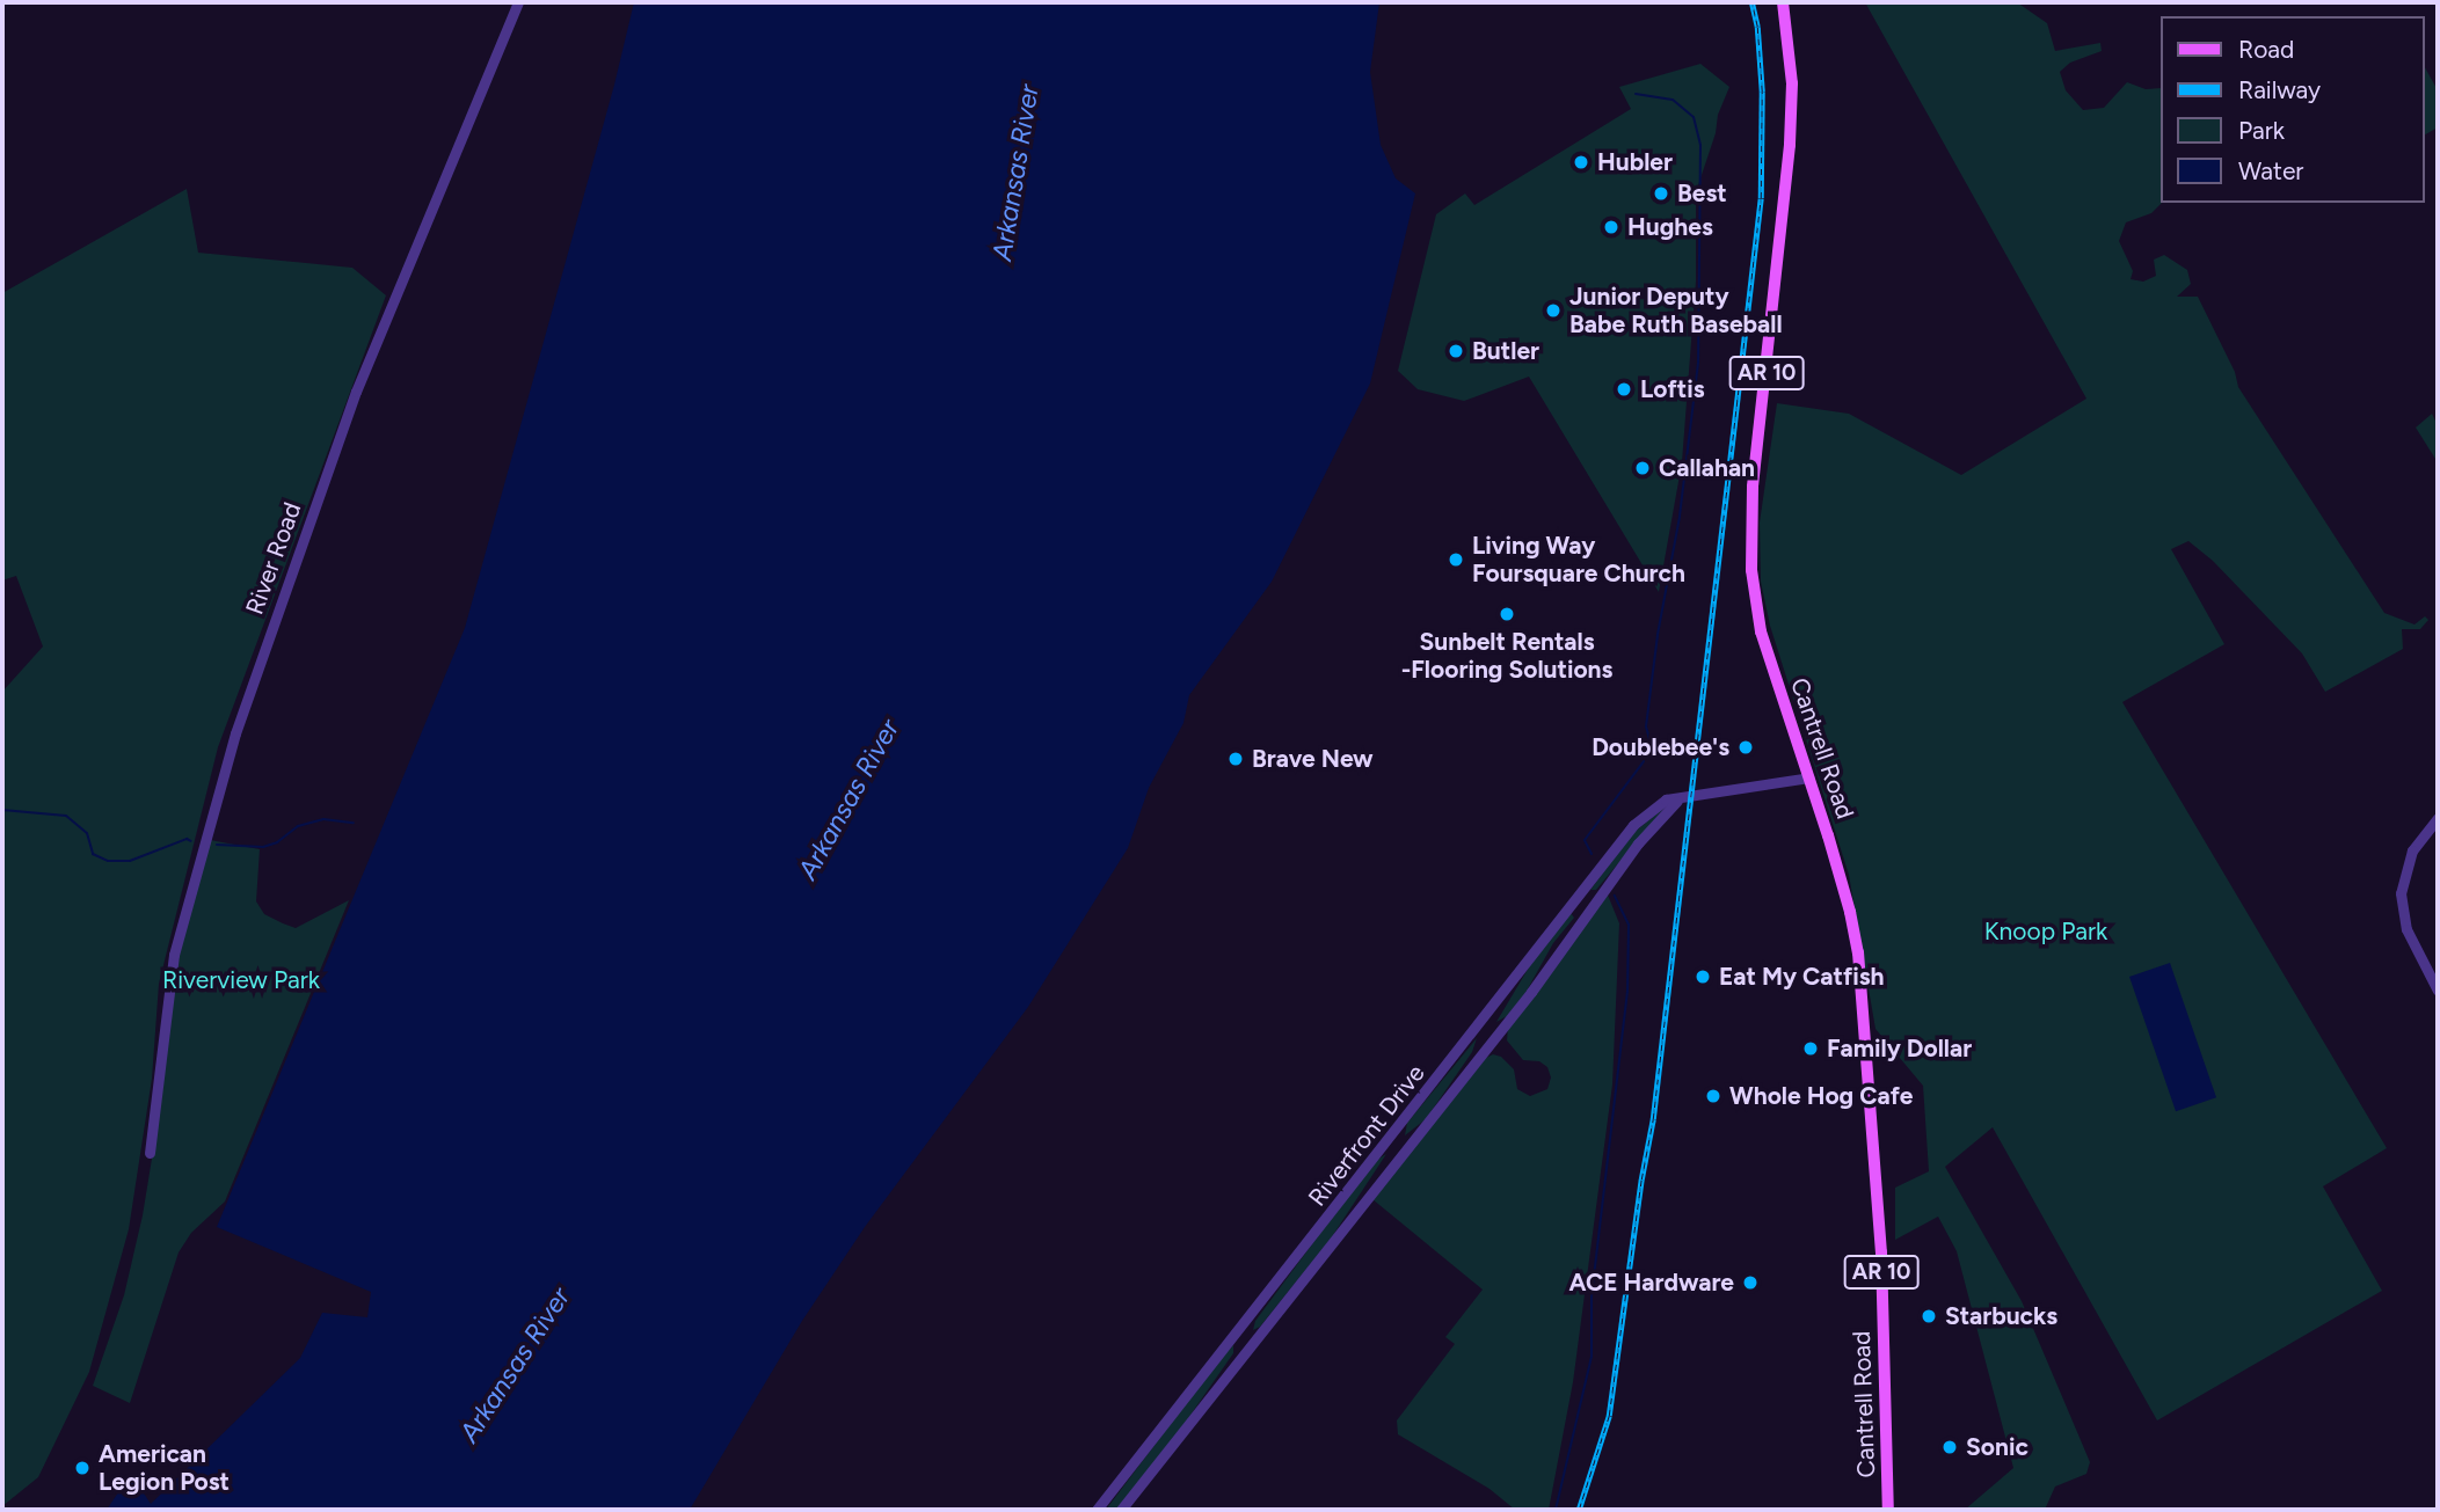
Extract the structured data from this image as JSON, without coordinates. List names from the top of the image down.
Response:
{
  "streets": {
    "main road": ["AR 10", "Cantrell Road"],
    "street": ["River Road", "Riverfront Drive"]
  },
  "crossings": [
    ["Cantrell Road", "Riverfront Drive"]
  ],
  "water": ["Arkansas River"],
  "parks": ["Knoop Park", "Riverview Park"],
  "places": [
    "Hubler",
    "Best",
    "Hughes",
    "Junior Deputy Babe Ruth Baseball",
    "Butler",
    "Loftis",
    "Callahan",
    "Living Way Foursquare Church",
    "Sunbelt Rentals -Flooring Solutions",
    "Doublebee's",
    "Brave New",
    "Eat My Catfish",
    "Family Dollar",
    "Whole Hog Cafe",
    "ACE Hardware",
    "Starbucks",
    "Sonic",
    "American Legion Post"
  ],
  "legend": [
    "Road",
    "Railway",
    "Park",
    "Water"
  ]
}
